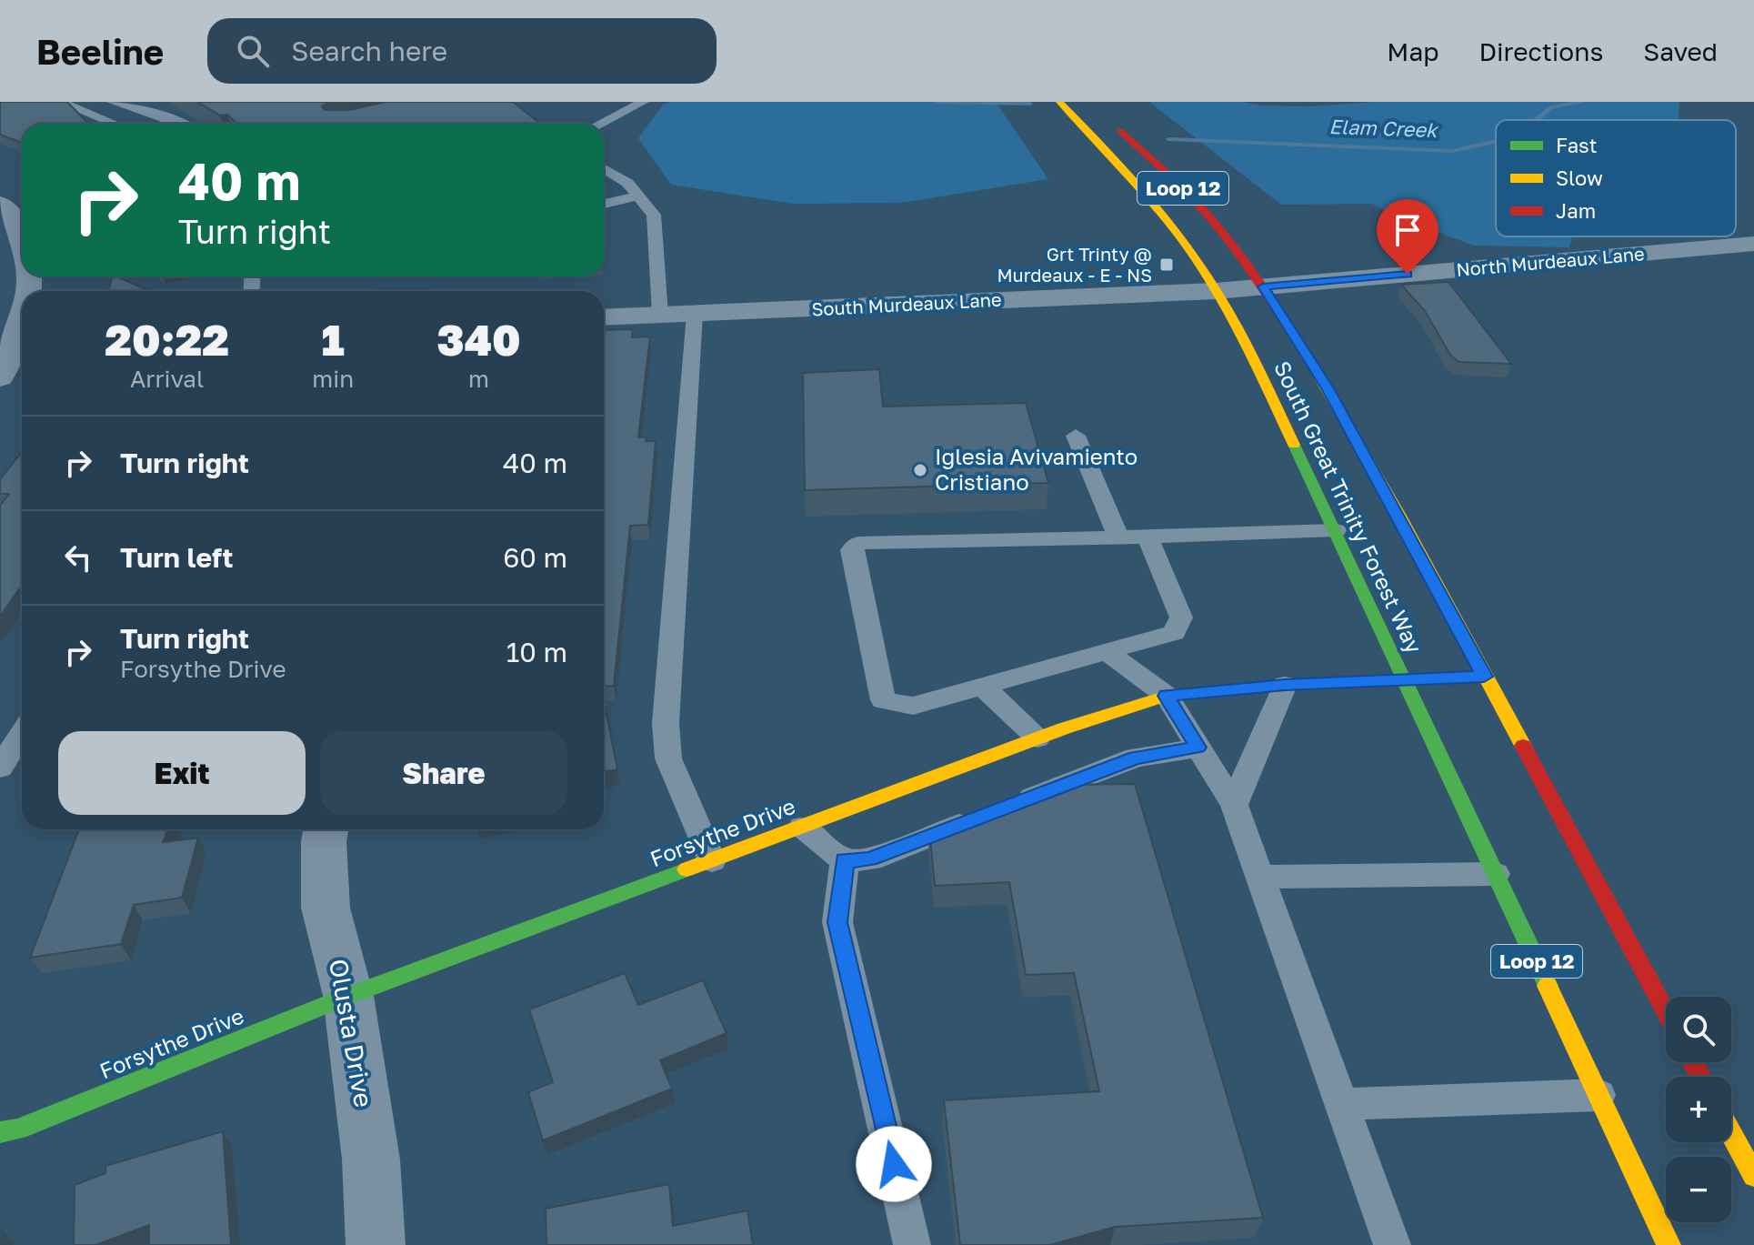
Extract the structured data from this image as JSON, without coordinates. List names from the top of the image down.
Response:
{
  "streets": {
    "main road": ["Loop 12", "South Great Trinity Forest Way", "Forsythe Drive"],
    "street": ["North Murdeaux Lane", "South Murdeaux Lane", "Olusta Drive"]
  },
  "crossings": [
    ["North Murdeaux Lane", "South Murdeaux Lane"],
    ["North Murdeaux Lane", "South Great Trinity Forest Way"],
    ["South Murdeaux Lane", "South Great Trinity Forest Way"],
    ["South Great Trinity Forest Way", "Forsythe Drive"],
    ["Forsythe Drive", "Olusta Drive"]
  ],
  "water": ["Elam Creek"],
  "places": {
    "transit": ["Grt Trinty @ Murdeaux - E - NS"],
    "other": ["Iglesia Avivamiento Cristiano"]
  },
  "legend": ["Fast", "Slow", "Jam"],
  "page": {
    "header": "Beeline",
    "search": "Search here",
    "nav": ["Map", "Directions", "Saved"],
    "turn": ["40 m", "Turn right"],
    "eta": [
      "20:22",
      "Arrival",
      "1",
      "min",
      "340",
      "m"
    ],
    "list": [
      {
        "name": "Turn right",
        "value": "40 m"
      },
      {
        "name": "Turn left",
        "value": "60 m"
      },
      {
        "name": "Turn right",
        "note": "Forsythe Drive",
        "value": "10 m"
      }
    ],
    "buttons": ["Exit", "Share"],
    "map_buttons": ["+", "−"]
  }
}
